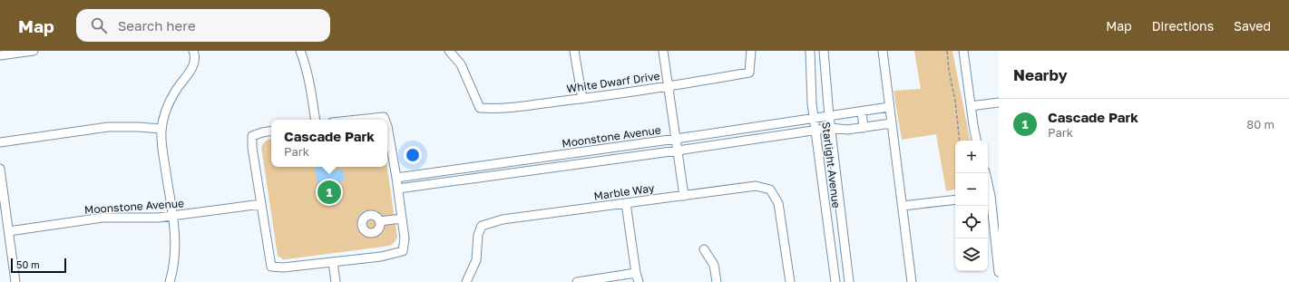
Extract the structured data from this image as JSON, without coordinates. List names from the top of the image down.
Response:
{
  "streets": {
    "street": [
      "White Dwarf Drive",
      "Moonstone Avenue",
      "Starlight Avenue",
      "Marble Way"
    ]
  },
  "crossings": [
    ["Moonstone Avenue", "Starlight Avenue"]
  ],
  "scale_bar": "50 m",
  "page": {
    "header": "Map",
    "search": "Search here",
    "nav": ["Map", "Directions", "Saved"],
    "heading": "Nearby",
    "list": [
      {
        "mark": "1",
        "name": "Cascade Park",
        "note": "Park",
        "value": "80 m"
      }
    ],
    "popup": ["Cascade Park", "Park"],
    "map_buttons": ["+", "−"],
    "pins": "1",
    "scale": "50 m"
  }
}
